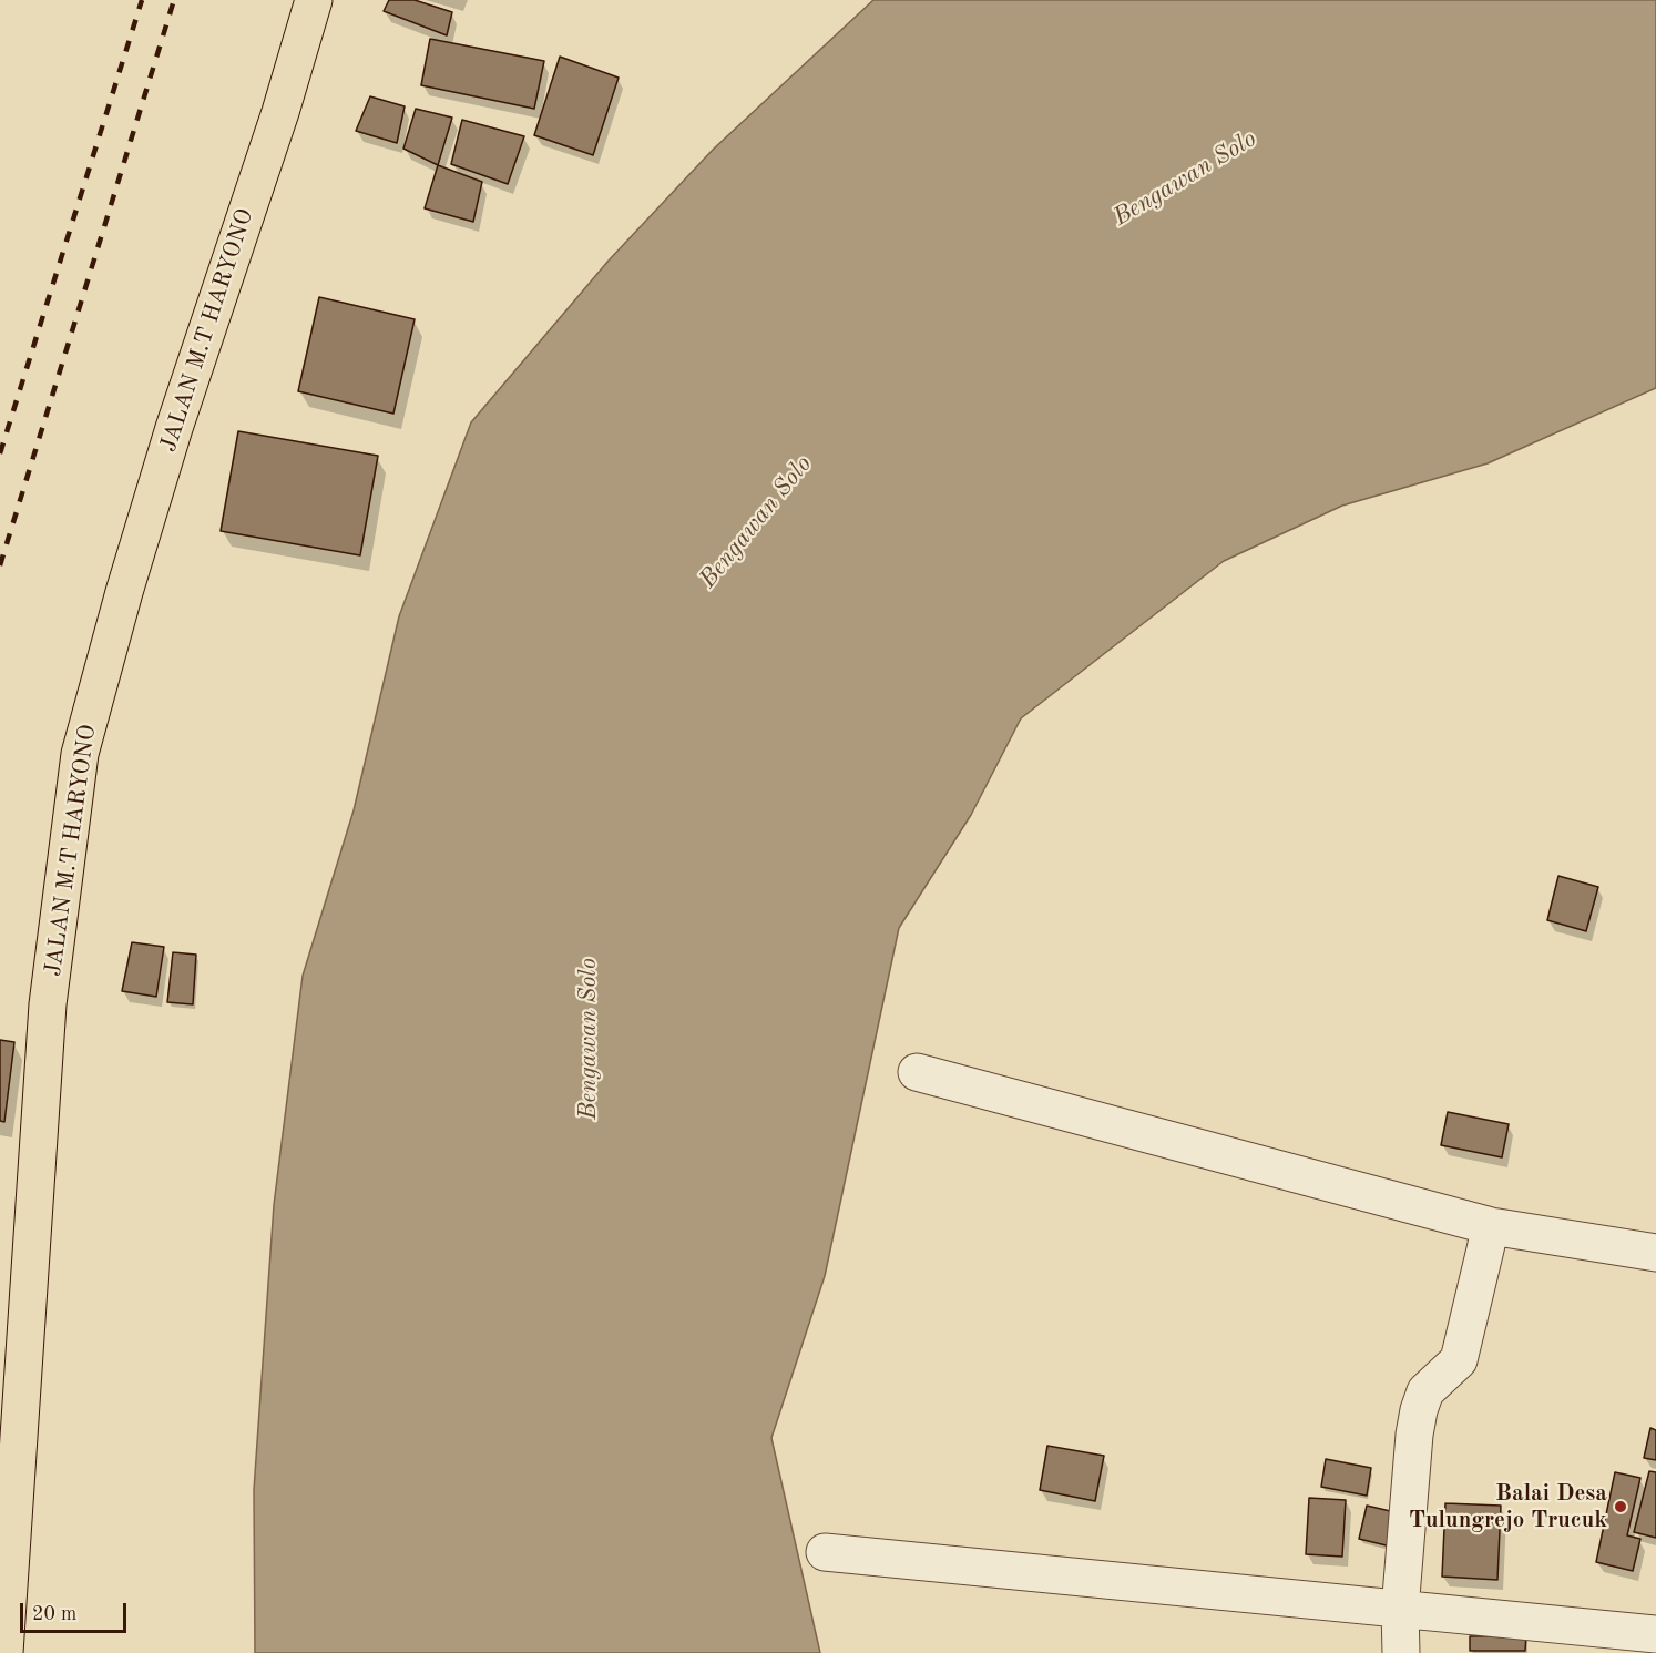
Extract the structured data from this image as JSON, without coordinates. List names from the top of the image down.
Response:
{
  "streets": {
    "highway": ["JALAN M.T HARYONO"]
  },
  "water": ["Bengawan Solo"],
  "places": ["Balai Desa Tulungrejo Trucuk"],
  "scale_bar": "20 m"
}
